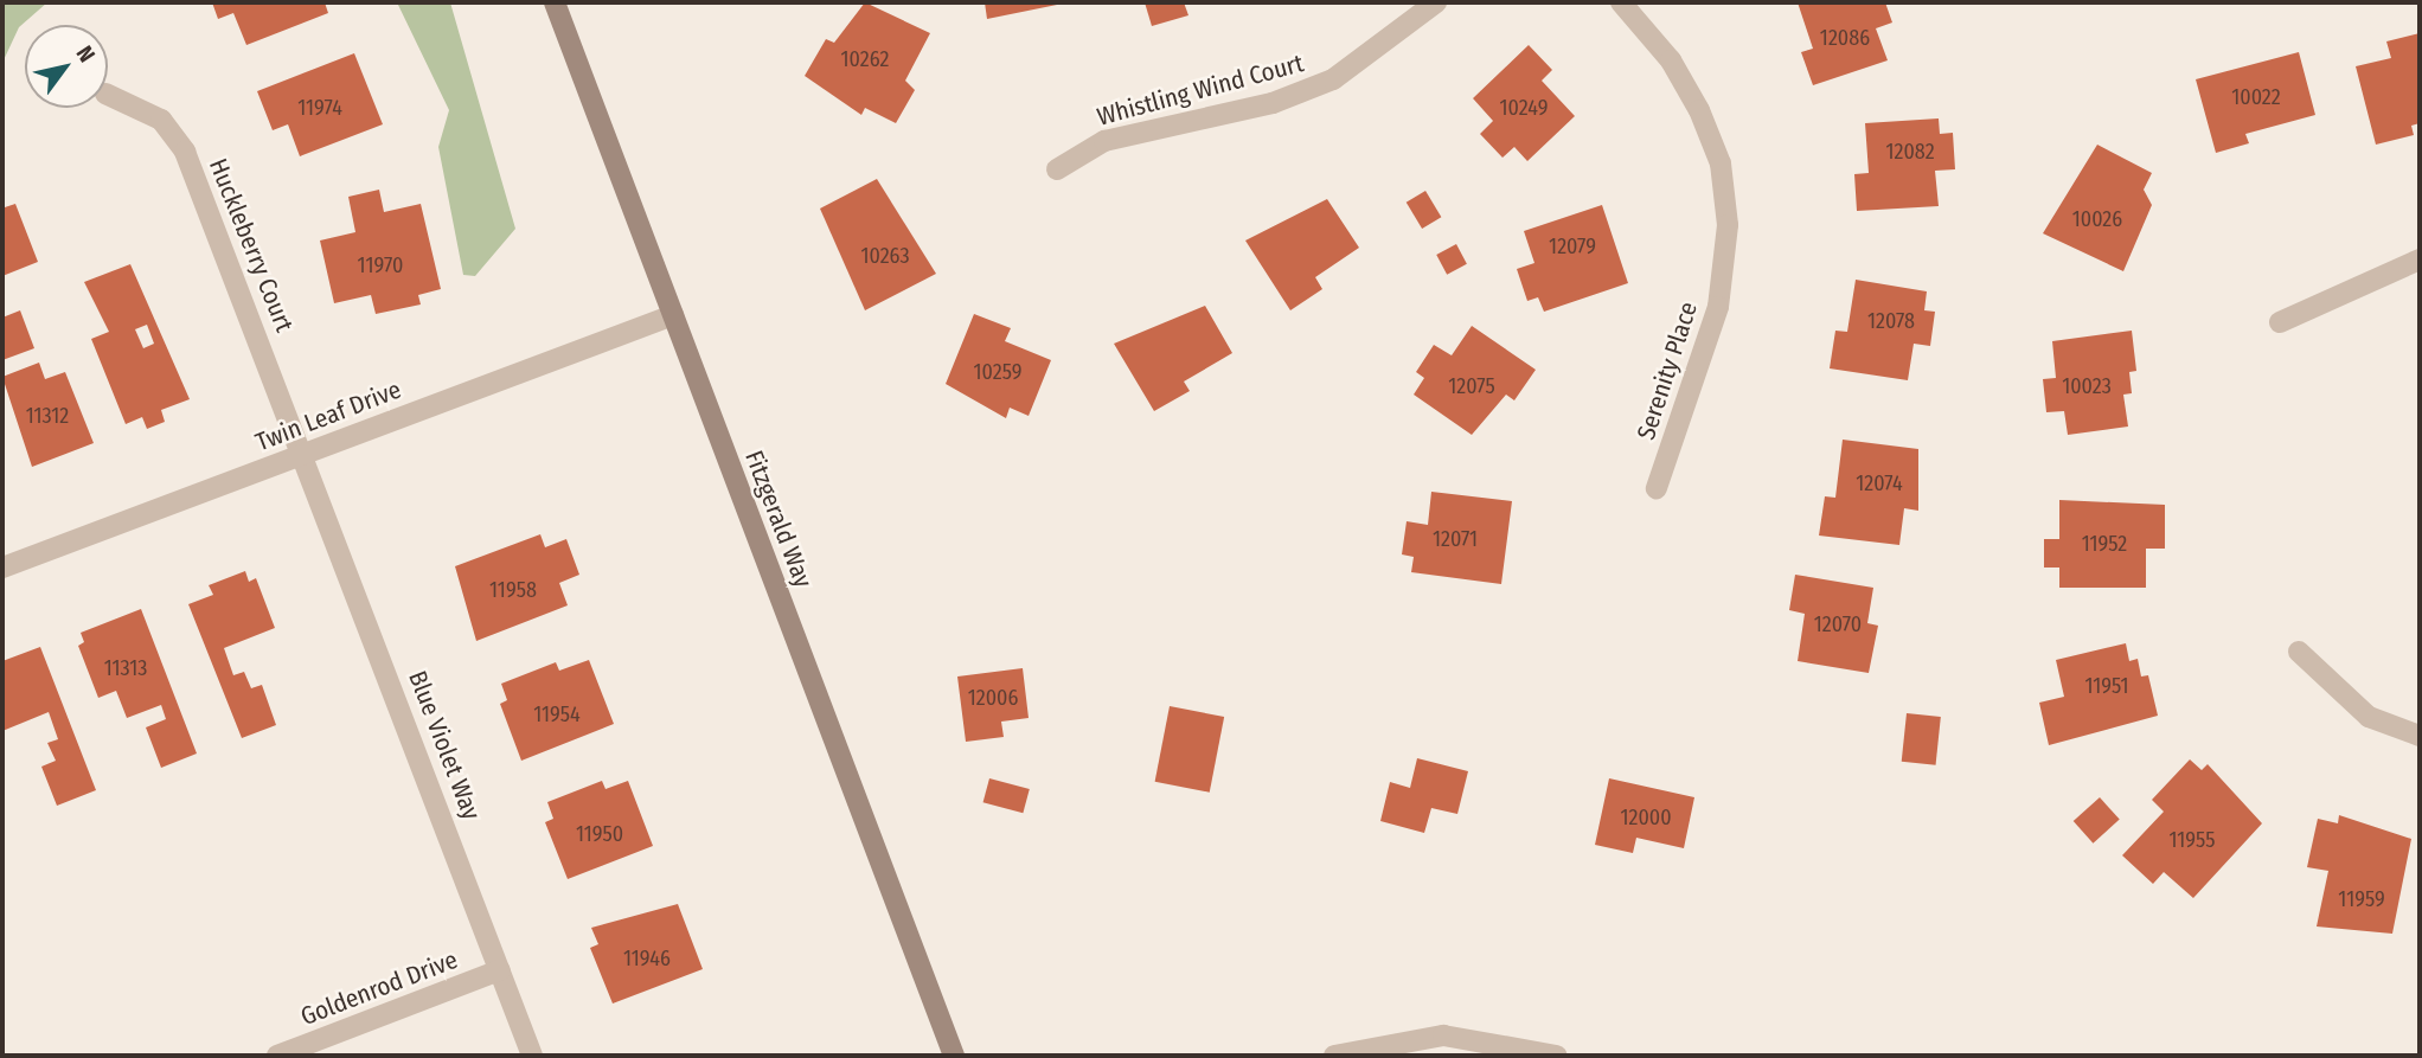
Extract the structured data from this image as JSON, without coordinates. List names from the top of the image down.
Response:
{
  "streets": {
    "street": [
      "Whistling Wind Court",
      "Huckleberry Court",
      "Serenity Place",
      "Twin Leaf Drive",
      "Fitzgerald Way",
      "Blue Violet Way",
      "Goldenrod Drive"
    ]
  },
  "crossings": [
    ["Huckleberry Court", "Twin Leaf Drive"],
    ["Huckleberry Court", "Blue Violet Way"],
    ["Twin Leaf Drive", "Fitzgerald Way"],
    ["Twin Leaf Drive", "Blue Violet Way"],
    ["Blue Violet Way", "Goldenrod Drive"]
  ],
  "house_numbers": [
    "12086",
    "10262",
    "10022",
    "11974",
    "10249",
    "12082",
    "10026",
    "12079",
    "10263",
    "11970",
    "12078",
    "10259",
    "12075",
    "10023",
    "11312",
    "12074",
    "12071",
    "11952",
    "11958",
    "12070",
    "11313",
    "11951",
    "12006",
    "11954",
    "12000",
    "11950",
    "11955",
    "11959",
    "11946"
  ],
  "north": "top right"
}
